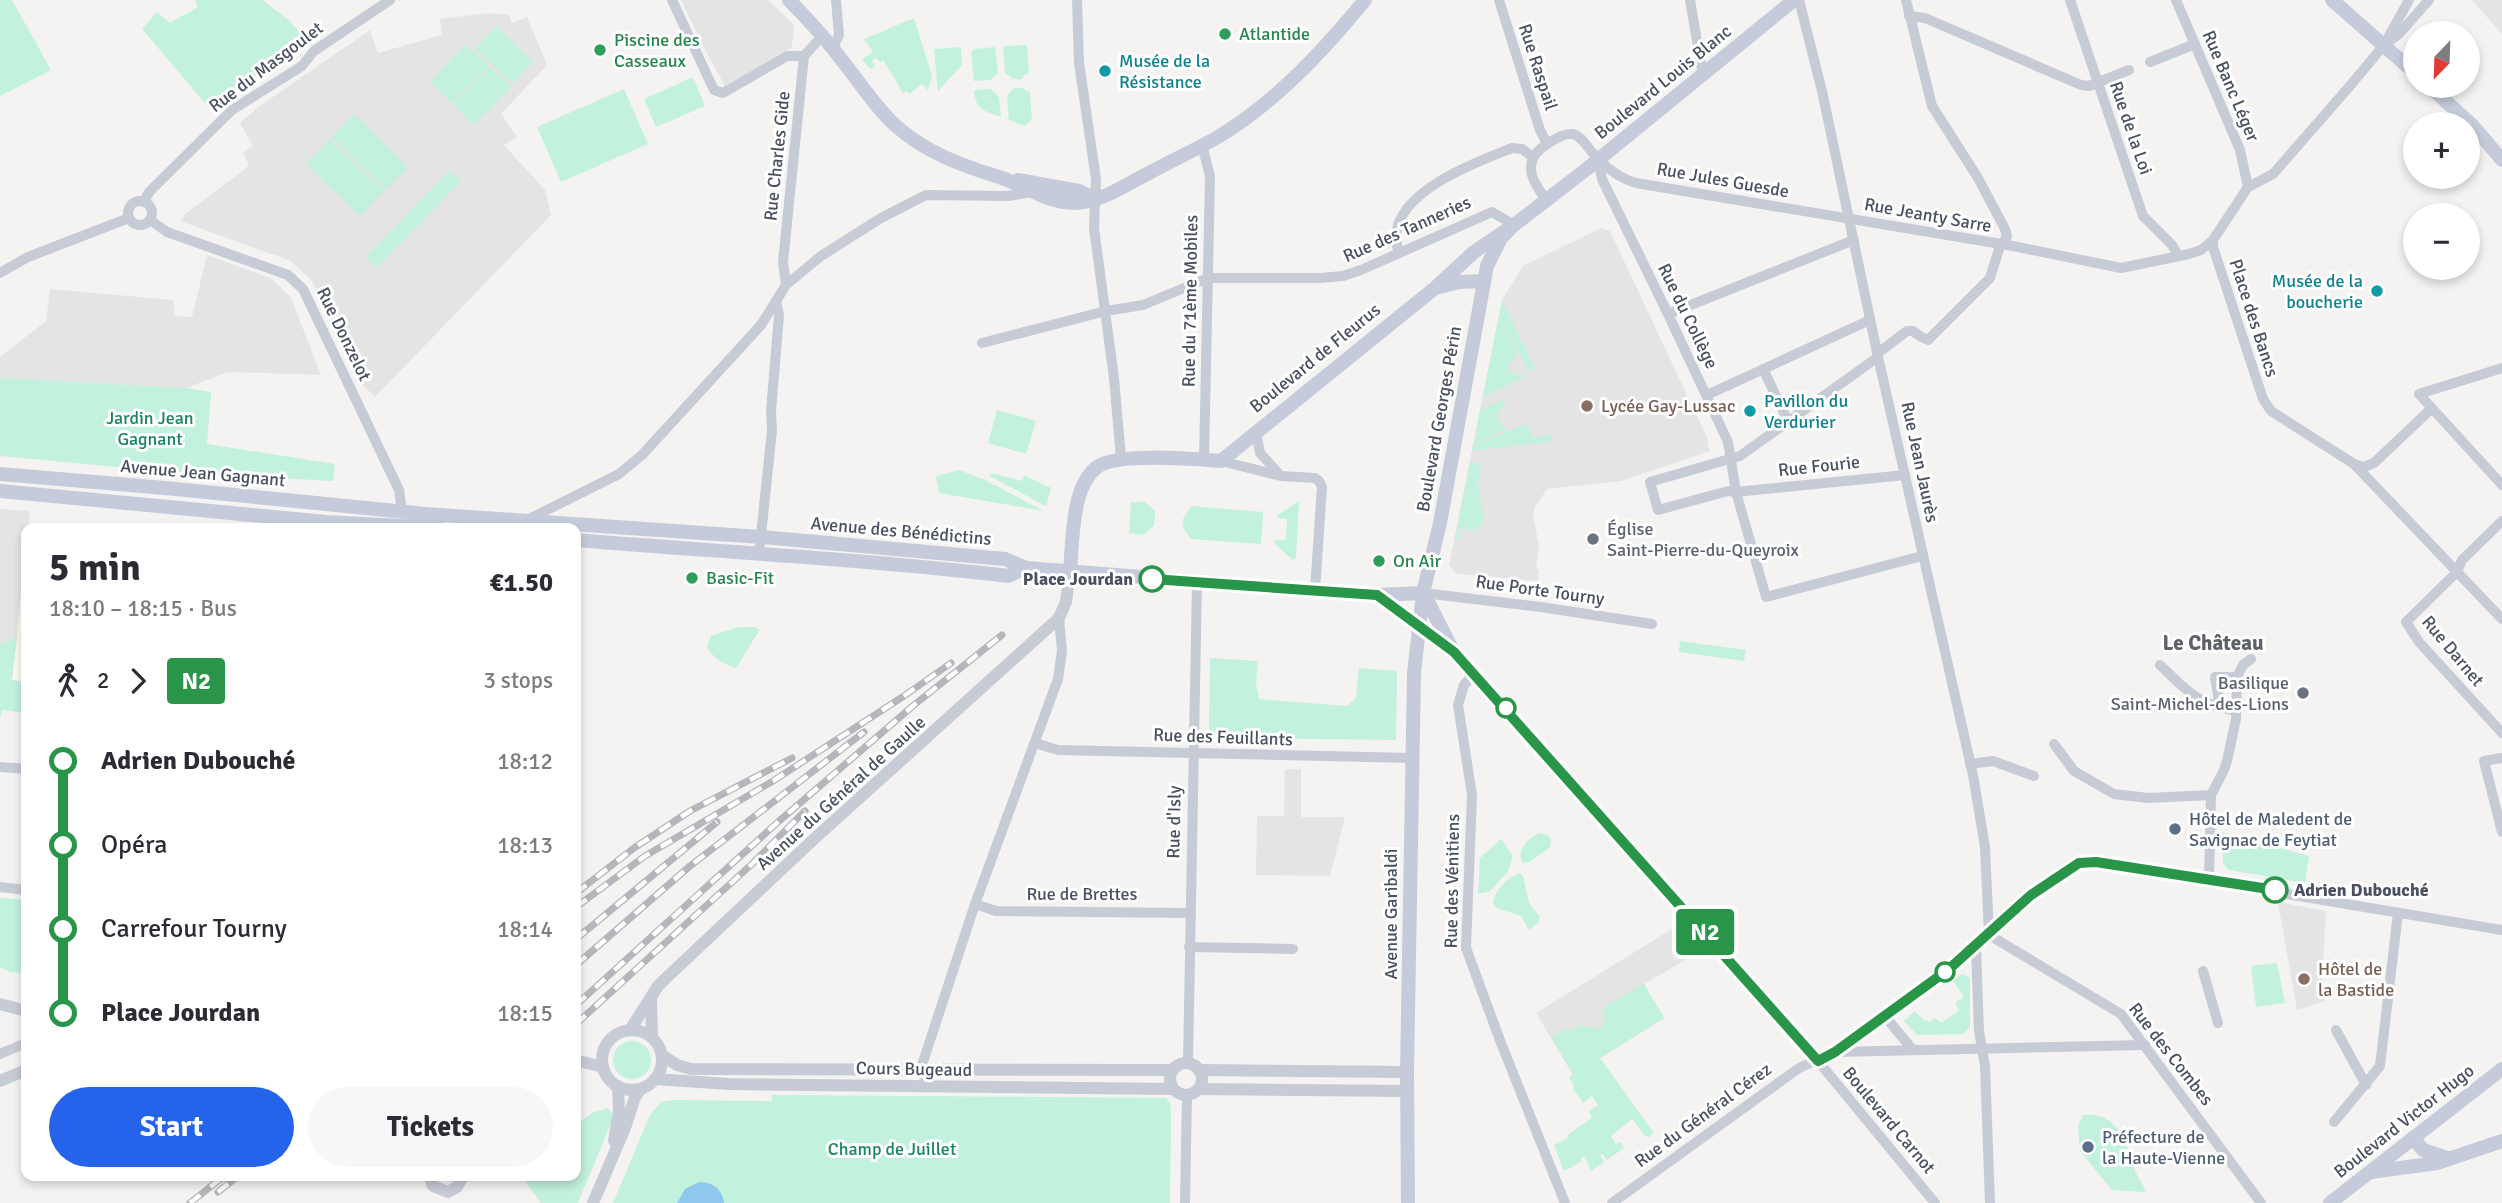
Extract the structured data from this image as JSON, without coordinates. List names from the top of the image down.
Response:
{
  "streets": {
    "main road": [
      "Boulevard Louis Blanc",
      "Boulevard de Fleurus",
      "Boulevard Georges Périn",
      "Avenue Jean Gagnant",
      "Avenue des Bénédictins",
      "Avenue Garibaldi",
      "Boulevard Victor Hugo"
    ],
    "street": [
      "Rue du Masgoulet",
      "Rue Raspail",
      "Rue Banc Léger",
      "Rue de la Loi",
      "Rue Charles Gide",
      "Rue Jules Guesde",
      "Rue Jeanty Sarre",
      "Rue des Tanneries",
      "Rue du 71ème Mobiles",
      "Rue du Collège",
      "Place des Bancs",
      "Rue Donzelot",
      "Rue Jean Jaurès",
      "Rue Fourie",
      "Rue Porte Tourny",
      "Rue Darnet",
      "Rue des Feuillants",
      "Avenue du Général de Gaulle",
      "Rue d'Isly",
      "Rue des Vénitiens",
      "Rue de Brettes",
      "Rue des Combes",
      "Cours Bugeaud",
      "Rue du Général Cérez",
      "Boulevard Carnot"
    ]
  },
  "crossings": [
    ["Rue du Masgoulet", "Rue Donzelot"],
    ["Boulevard Louis Blanc", "Rue Jules Guesde"],
    ["Boulevard Louis Blanc", "Rue des Tanneries"],
    ["Boulevard Louis Blanc", "Rue du Collège"],
    ["Boulevard Louis Blanc", "Boulevard de Fleurus"],
    ["Boulevard Louis Blanc", "Boulevard Georges Périn"],
    ["Boulevard Louis Blanc", "Rue Jean Jaurès"],
    ["Rue de la Loi", "Rue Jeanty Sarre"],
    ["Rue Jules Guesde", "Rue Jeanty Sarre"],
    ["Rue Jules Guesde", "Rue du Collège"],
    ["Rue Jules Guesde", "Rue Jean Jaurès"],
    ["Rue Jeanty Sarre", "Place des Bancs"],
    ["Rue Jeanty Sarre", "Rue Jean Jaurès"],
    ["Rue des Tanneries", "Rue du 71ème Mobiles"],
    ["Rue des Tanneries", "Boulevard de Fleurus"],
    ["Rue des Tanneries", "Boulevard Georges Périn"],
    ["Rue du Collège", "Rue Jean Jaurès"],
    ["Rue du Collège", "Rue Fourie"],
    ["Rue Donzelot", "Avenue Jean Gagnant"],
    ["Rue Donzelot", "Avenue des Bénédictins"],
    ["Boulevard de Fleurus", "Boulevard Georges Périn"],
    ["Boulevard Georges Périn", "Rue Porte Tourny"],
    ["Boulevard Georges Périn", "Avenue Garibaldi"],
    ["Rue Jean Jaurès", "Rue Fourie"],
    ["Rue Jean Jaurès", "Rue des Combes"],
    ["Rue Jean Jaurès", "Rue du Général Cérez"],
    ["Avenue Jean Gagnant", "Avenue des Bénédictins"],
    ["Rue des Feuillants", "Rue d'Isly"],
    ["Rue des Feuillants", "Avenue Garibaldi"],
    ["Avenue du Général de Gaulle", "Cours Bugeaud"],
    ["Rue d'Isly", "Rue de Brettes"],
    ["Rue d'Isly", "Cours Bugeaud"],
    ["Rue des Vénitiens", "Boulevard Carnot"],
    ["Rue des Combes", "Rue du Général Cérez"],
    ["Rue du Général Cérez", "Boulevard Carnot"]
  ],
  "districts": ["Le Château"],
  "parks": ["Jardin Jean Gagnant", "Champ de Juillet"],
  "places": [
    "Atlantide",
    "Piscine des Casseaux",
    "Musée de la Résistance",
    "Musée de la boucherie",
    "Lycée Gay-Lussac",
    "Pavillon du Verdurier",
    "Église Saint-Pierre-du-Queyroix",
    "On Air",
    "Basic-Fit",
    "Place Jourdan",
    "Basilique Saint-Michel-des-Lions",
    "Hôtel de Maledent de Savignac de Feytiat",
    "Adrien Dubouché",
    "Hôtel de la Bastide",
    "Préfecture de la Haute-Vienne"
  ],
  "lines": ["bus line N2"],
  "north": "bottom left",
  "page": {
    "on_map": "N2",
    "map_buttons": ["+", "−"],
    "heading": ["5 min", "18:10 – 18:15 · Bus", "€1.50"],
    "legs": ["2", "N2", "3 stops"],
    "list": [
      {
        "name": "Adrien Dubouché",
        "value": "18:12"
      },
      {
        "name": "Opéra",
        "value": "18:13"
      },
      {
        "name": "Carrefour Tourny",
        "value": "18:14"
      },
      {
        "name": "Place Jourdan",
        "value": "18:15"
      }
    ],
    "buttons": ["Start", "Tickets"]
  }
}
